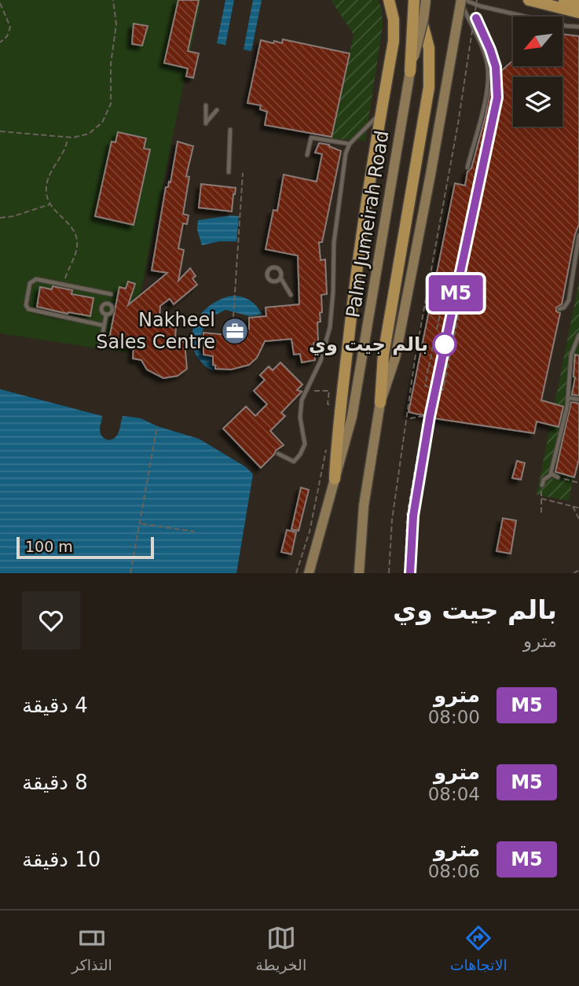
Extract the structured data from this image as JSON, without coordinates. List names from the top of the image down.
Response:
{
  "streets": {
    "main road": ["Palm Jumeirah Road"]
  },
  "places": {
    "office": ["Nakheel Sales Centre"],
    "other": ["بالم جيت وي"]
  },
  "lines": ["metro line M5"],
  "scale_bar": "100 m",
  "north": "bottom left",
  "page": {
    "on_map": "M5",
    "scale": "100 m",
    "heading": ["بالم جيت وي", "مترو"],
    "list": [
      {
        "mark": "M5",
        "name": "مترو",
        "note": "08:00",
        "value": "4 دقيقة"
      },
      {
        "mark": "M5",
        "name": "مترو",
        "note": "08:04",
        "value": "8 دقيقة"
      },
      {
        "mark": "M5",
        "name": "مترو",
        "note": "08:06",
        "value": "10 دقيقة"
      }
    ],
    "tabs": ["الاتجاهات", "الخريطة", "التذاكر"]
  }
}
